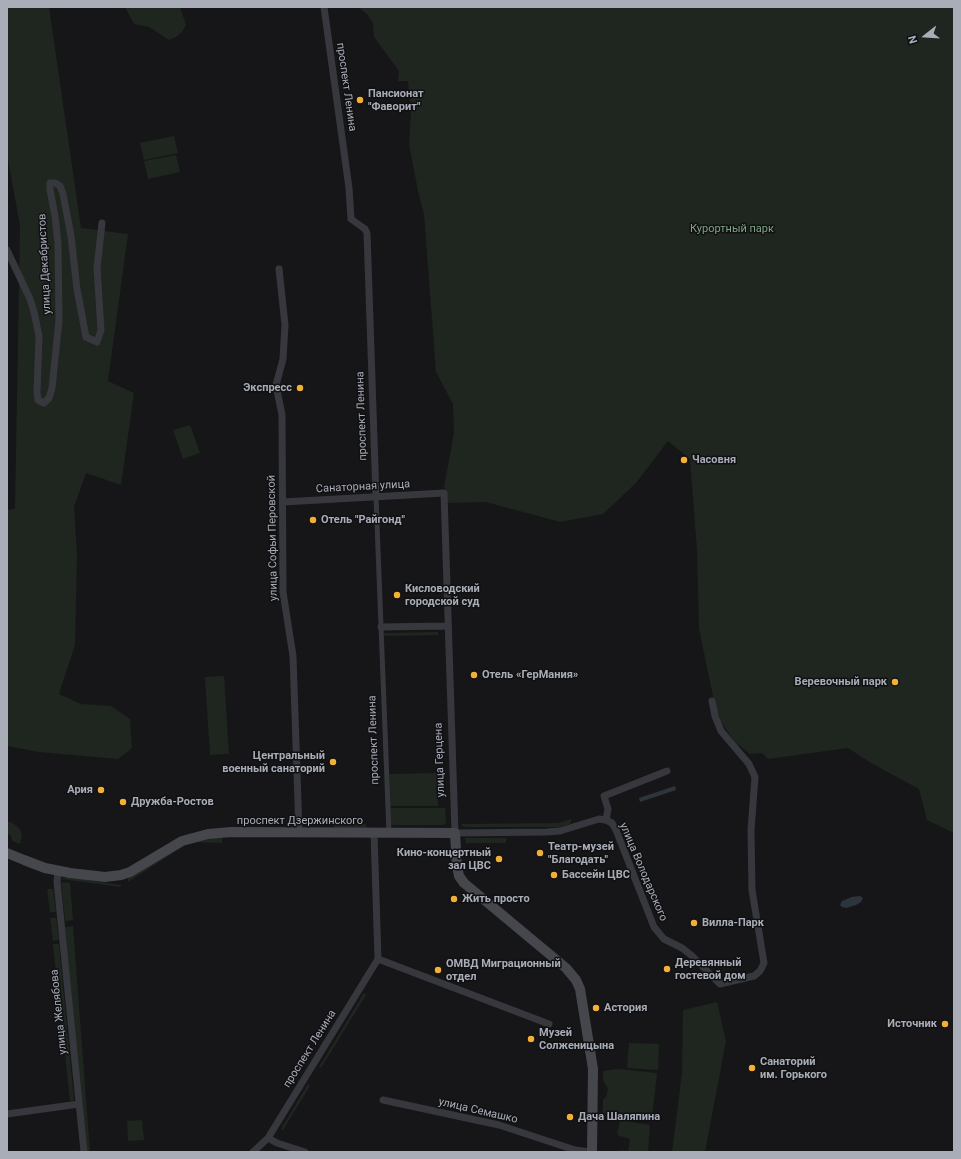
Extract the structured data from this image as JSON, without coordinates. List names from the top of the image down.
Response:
{
  "streets": {
    "main road": ["улица Герцена", "проспект Дзержинского"],
    "street": [
      "проспект Ленина",
      "улица Декабристов",
      "Санаторная улица",
      "улица Софьи Перовской",
      "улица Володарского",
      "улица Желябова",
      "улица Семашко"
    ]
  },
  "crossings": [
    ["проспект Ленина", "Санаторная улица"],
    ["проспект Ленина", "проспект Дзержинского"],
    ["Санаторная улица", "улица Софьи Перовской"],
    ["Санаторная улица", "улица Герцена"],
    ["улица Софьи Перовской", "проспект Дзержинского"],
    ["улица Герцена", "проспект Дзержинского"],
    ["улица Герцена", "улица Семашко"],
    ["проспект Дзержинского", "улица Володарского"],
    ["проспект Дзержинского", "улица Желябова"]
  ],
  "parks": ["Курортный парк"],
  "places": [
    "Пансионат \"Фаворит\"",
    "Экспресс",
    "Часовня",
    "Отель \"Райгонд\"",
    "Кисловодский городской суд",
    "Отель «ГерМания»",
    "Веревочный парк",
    "Центральный военный санаторий",
    "Ария",
    "Дружба-Ростов",
    "Театр-музей \"Благодать\"",
    "Кино-концертный зал ЦВС",
    "Бассейн ЦВС",
    "Жить просто",
    "Вилла-Парк",
    "Деревянный гостевой дом",
    "ОМВД Миграционный отдел",
    "Астория",
    "Источник",
    "Музей Солженицына",
    "Санаторий им. Горького",
    "Дача Шаляпина"
  ],
  "north": "left"
}
